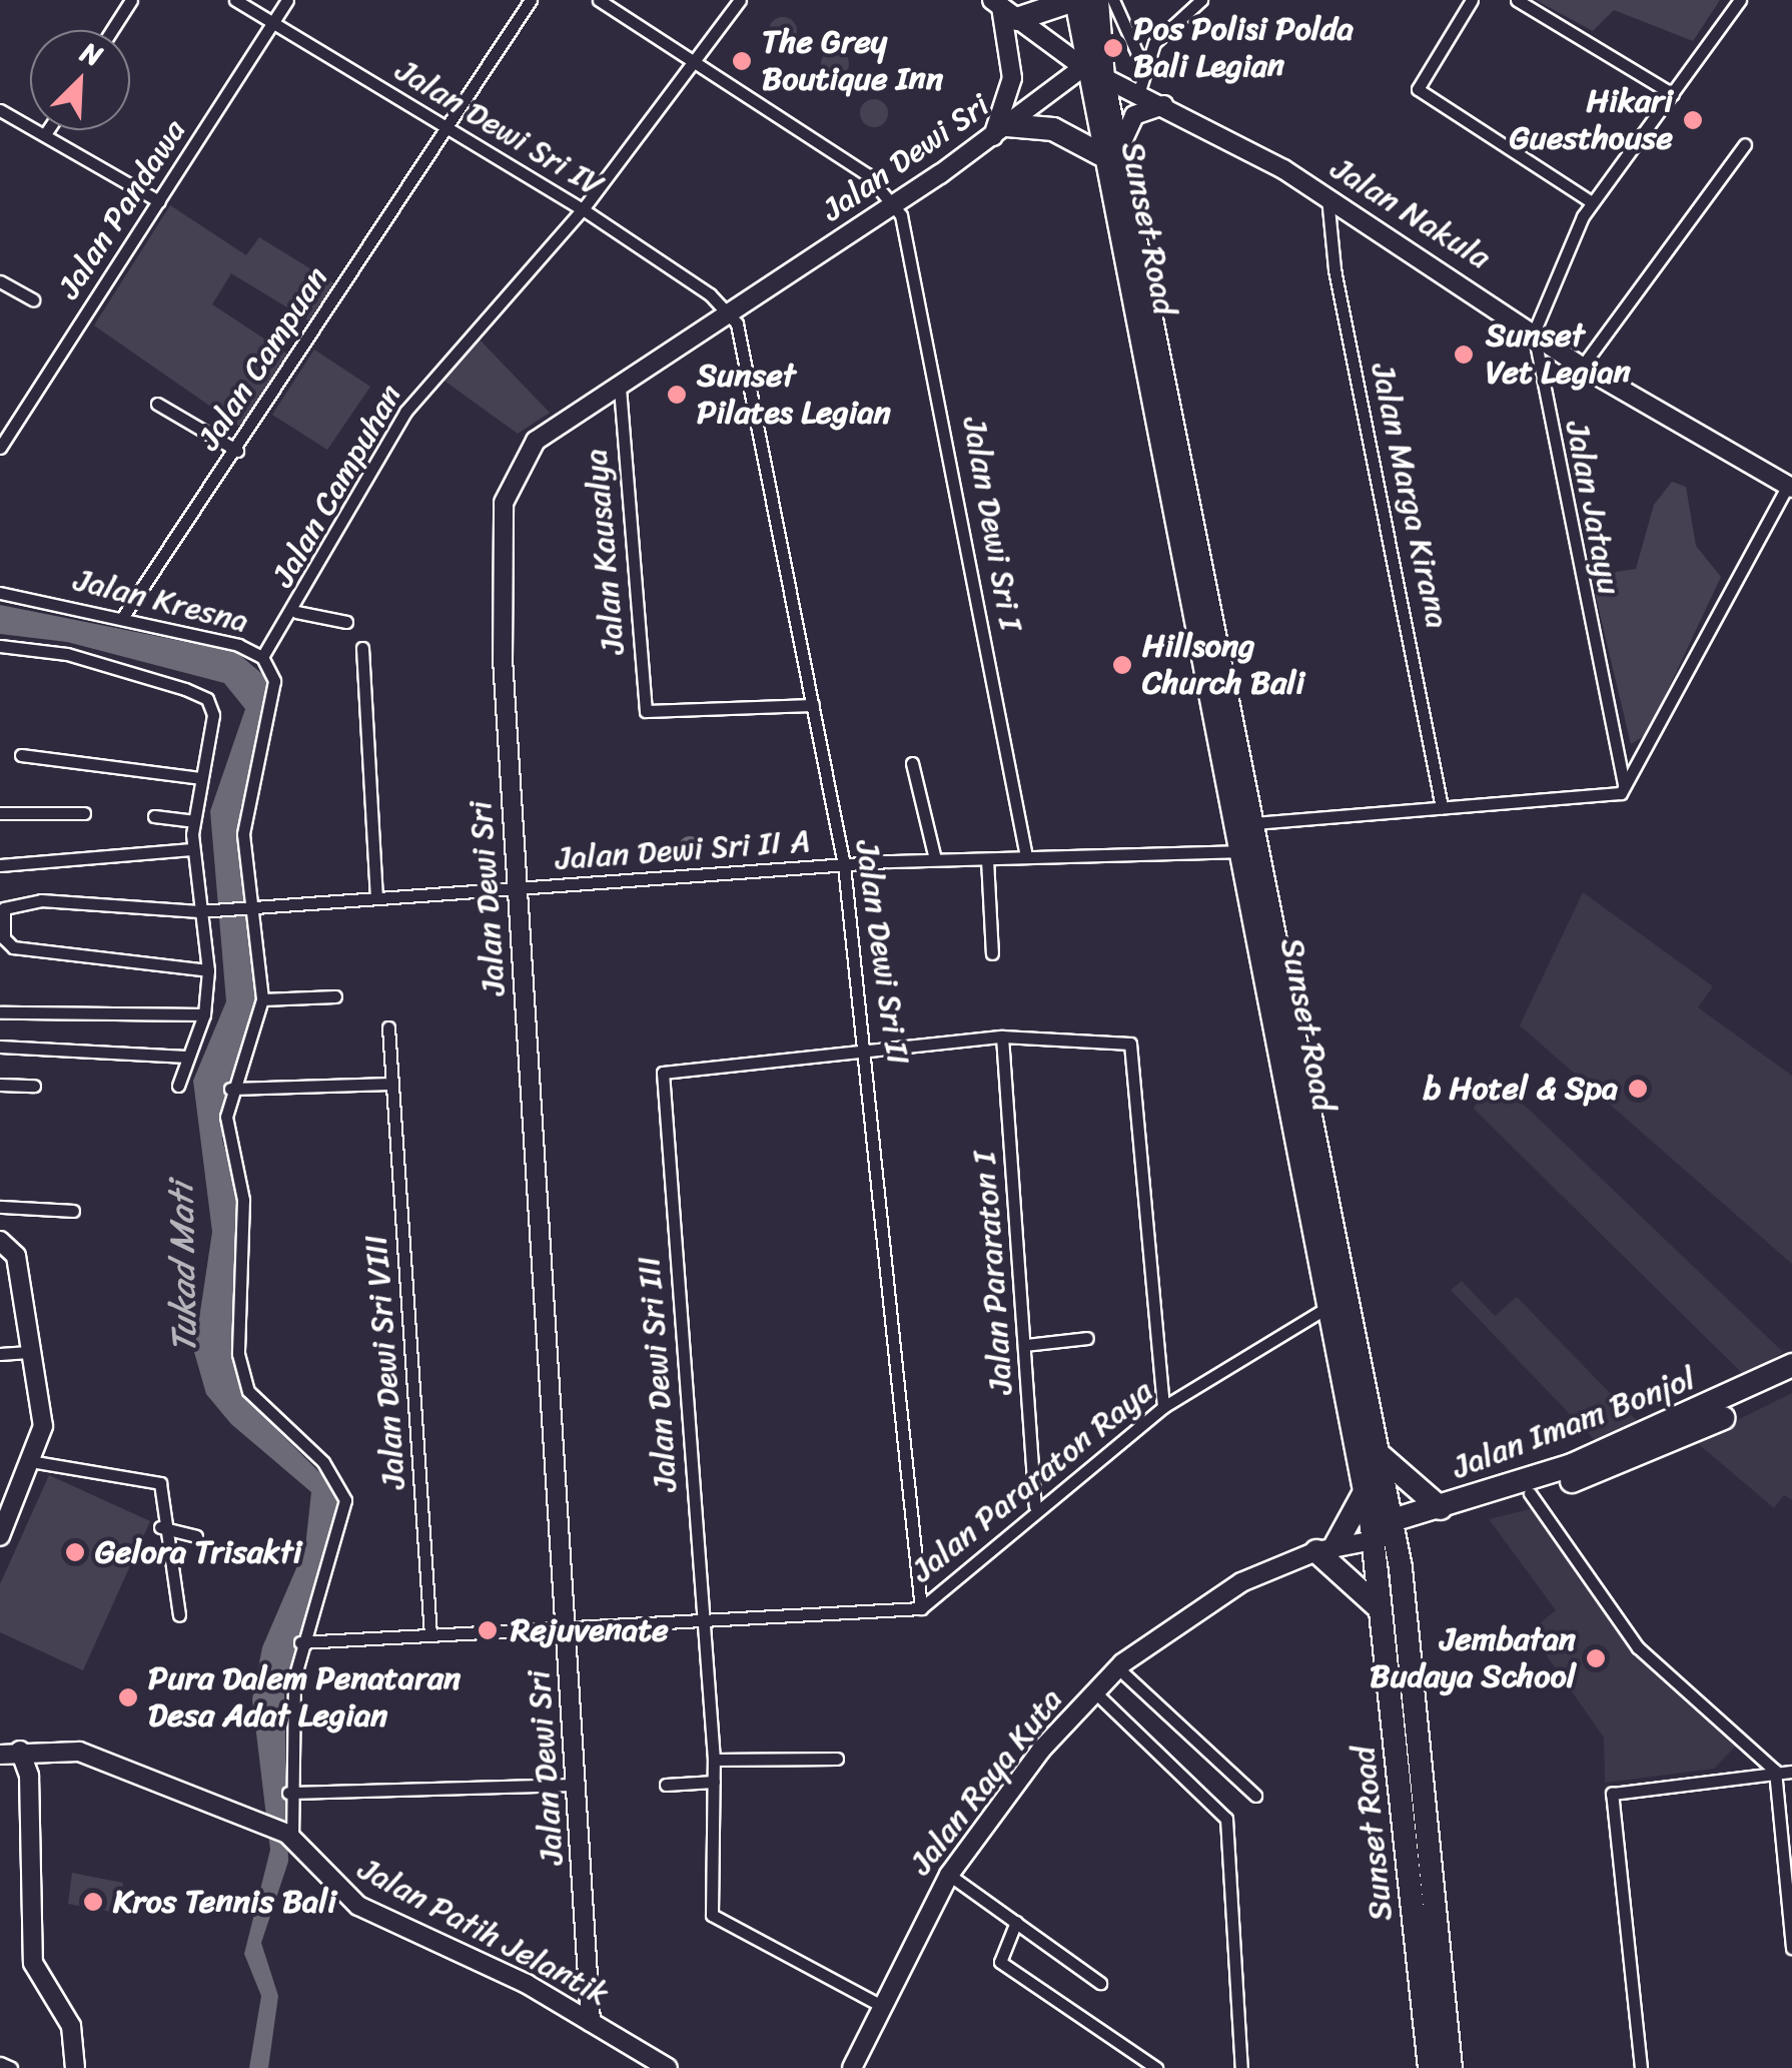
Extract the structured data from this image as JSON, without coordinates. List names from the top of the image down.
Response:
{
  "streets": {
    "highway": ["Sunset Road", "Jalan Imam Bonjol"],
    "street": [
      "Jalan Dewi Sri IV",
      "Jalan Dewi Sri",
      "Jalan Pandawa",
      "Jalan Nakula",
      "Jalan Campuan",
      "Jalan Campuhan",
      "Jalan Marga Kirana",
      "Jalan Jatayu",
      "Jalan Dewi Sri I",
      "Jalan Kausalya",
      "Jalan Kresna",
      "Jalan Dewi Sri II A",
      "Jalan Dewi Sri II",
      "Jalan Pararaton I",
      "Jalan Dewi Sri VIII",
      "Jalan Dewi Sri III",
      "Jalan Pararaton Raya",
      "Jalan Raya Kuta",
      "Jalan Patih Jelantik"
    ]
  },
  "crossings": [
    ["Jalan Dewi Sri IV", "Jalan Dewi Sri"],
    ["Jalan Dewi Sri IV", "Jalan Pandawa"],
    ["Jalan Dewi Sri IV", "Jalan Campuan"],
    ["Jalan Dewi Sri IV", "Jalan Campuhan"],
    ["Jalan Dewi Sri IV", "Jalan Dewi Sri II"],
    ["Jalan Dewi Sri", "Jalan Nakula"],
    ["Jalan Dewi Sri", "Sunset Road"],
    ["Jalan Dewi Sri", "Jalan Dewi Sri I"],
    ["Jalan Dewi Sri", "Jalan Kausalya"],
    ["Jalan Dewi Sri", "Jalan Dewi Sri II A"],
    ["Jalan Dewi Sri", "Jalan Dewi Sri II"],
    ["Jalan Dewi Sri", "Jalan Pararaton Raya"],
    ["Jalan Dewi Sri", "Jalan Patih Jelantik"],
    ["Jalan Nakula", "Sunset Road"],
    ["Jalan Nakula", "Jalan Marga Kirana"],
    ["Jalan Nakula", "Jalan Jatayu"],
    ["Sunset Road", "Jalan Dewi Sri II A"],
    ["Sunset Road", "Jalan Imam Bonjol"],
    ["Sunset Road", "Jalan Pararaton Raya"],
    ["Sunset Road", "Jalan Raya Kuta"],
    ["Jalan Campuan", "Jalan Kresna"],
    ["Jalan Campuhan", "Jalan Kresna"],
    ["Jalan Dewi Sri I", "Jalan Dewi Sri II A"],
    ["Jalan Kausalya", "Jalan Dewi Sri II"],
    ["Jalan Kresna", "Jalan Dewi Sri II A"],
    ["Jalan Kresna", "Jalan Pararaton Raya"],
    ["Jalan Kresna", "Jalan Patih Jelantik"],
    ["Jalan Dewi Sri II A", "Jalan Dewi Sri II"],
    ["Jalan Dewi Sri II", "Jalan Dewi Sri III"],
    ["Jalan Dewi Sri II", "Jalan Pararaton Raya"],
    ["Jalan Pararaton I", "Jalan Pararaton Raya"],
    ["Jalan Dewi Sri VIII", "Jalan Pararaton Raya"],
    ["Jalan Dewi Sri III", "Jalan Pararaton Raya"],
    ["Jalan Dewi Sri III", "Jalan Raya Kuta"],
    ["Jalan Imam Bonjol", "Jalan Raya Kuta"]
  ],
  "water": ["Tukad Mati"],
  "places": [
    "Pos Polisi Polda Bali Legian",
    "The Grey Boutique Inn",
    "Hikari Guesthouse",
    "Sunset Vet Legian",
    "Sunset Pilates Legian",
    "Hillsong Church Bali",
    "b Hotel & Spa",
    "Gelora Trisakti",
    "Rejuvenate",
    "Jembatan Budaya School",
    "Pura Dalem Penataran Desa Adat Legian",
    "Kros Tennis Bali"
  ],
  "north": "top right"
}
